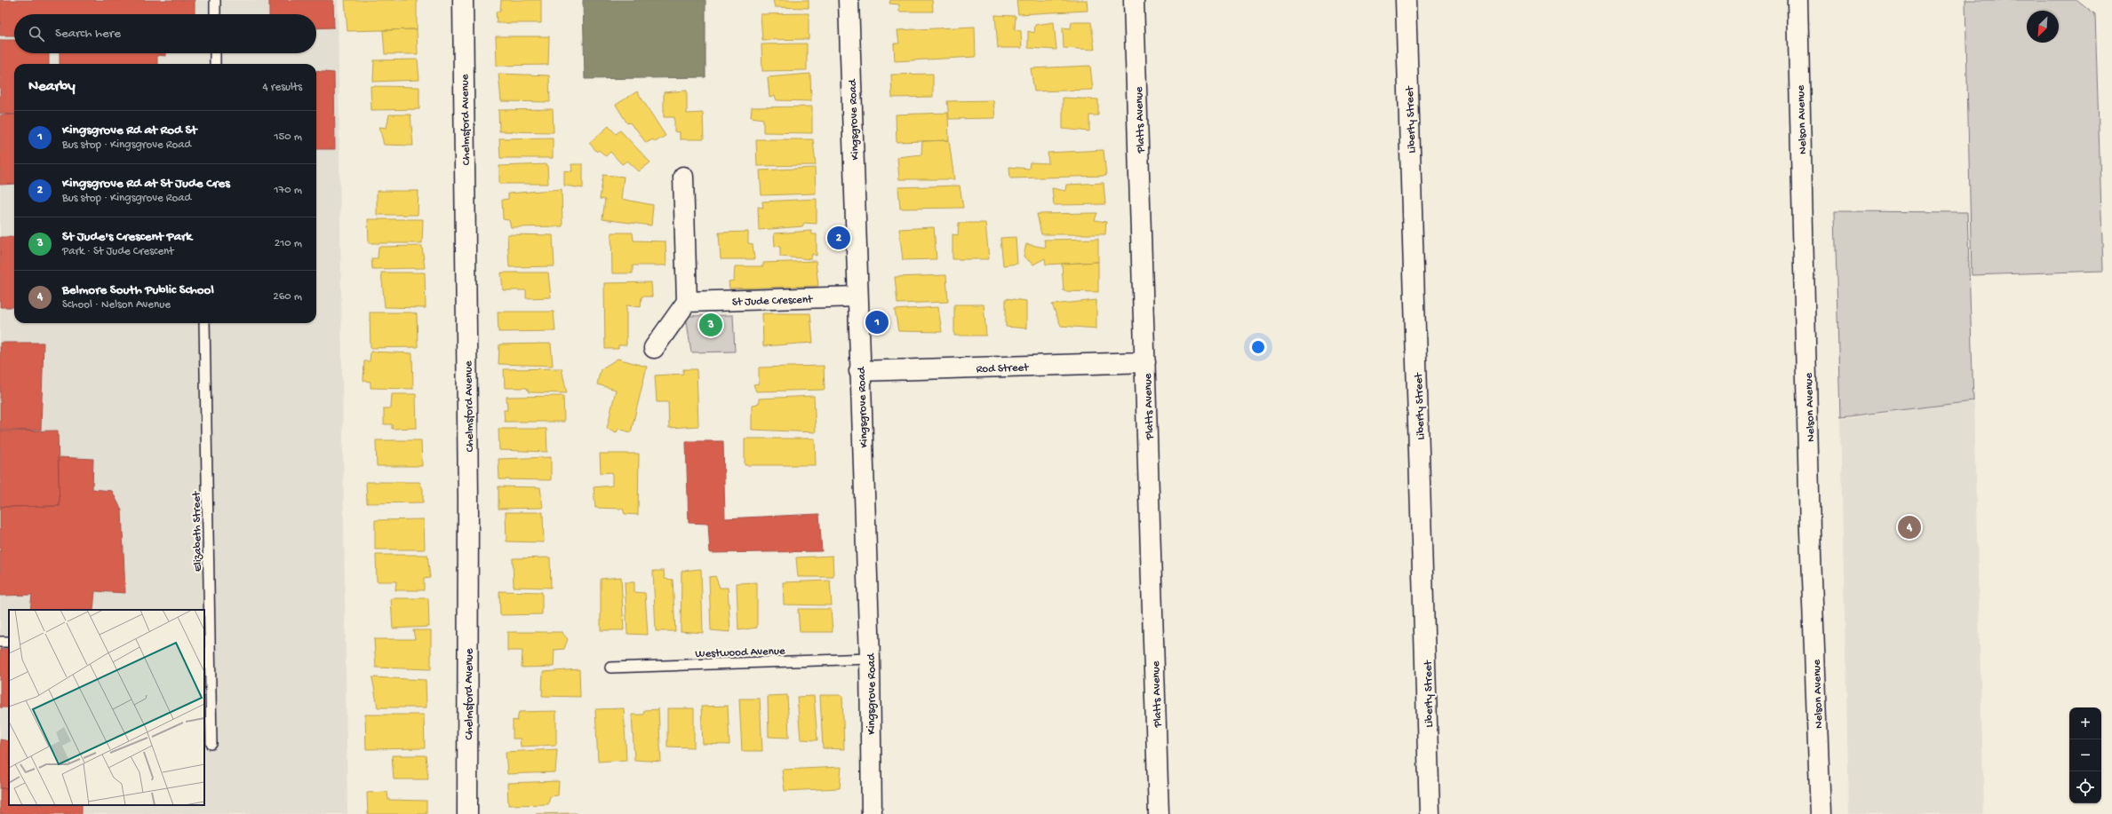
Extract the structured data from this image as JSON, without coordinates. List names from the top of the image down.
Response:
{
  "streets": {
    "street": [
      "Chelmsford Avenue",
      "Kingsgrove Road",
      "Platts Avenue",
      "Liberty Street",
      "Nelson Avenue",
      "St Jude Crescent",
      "Rod Street"
    ],
    "lane": ["Elizabeth Street", "Westwood Avenue"]
  },
  "crossings": [
    ["Kingsgrove Road", "St Jude Crescent"],
    ["Kingsgrove Road", "Rod Street"],
    ["Kingsgrove Road", "Westwood Avenue"],
    ["Platts Avenue", "Rod Street"]
  ],
  "north": "bottom left",
  "page": {
    "search": "Search here",
    "heading": ["Nearby", "4 results"],
    "list": [
      {
        "mark": "1",
        "name": "Kingsgrove Rd at Rod St",
        "note": "Bus stop · Kingsgrove Road",
        "value": "150 m"
      },
      {
        "mark": "2",
        "name": "Kingsgrove Rd at St Jude Cres",
        "note": "Bus stop · Kingsgrove Road",
        "value": "170 m"
      },
      {
        "mark": "3",
        "name": "St Jude's Crescent Park",
        "note": "Park · St Jude Crescent",
        "value": "210 m"
      },
      {
        "mark": "4",
        "name": "Belmore South Public School",
        "note": "School · Nelson Avenue",
        "value": "260 m"
      }
    ],
    "pins": [
      "2",
      "1",
      "3",
      "4"
    ],
    "map_buttons": ["+", "−"]
  }
}
